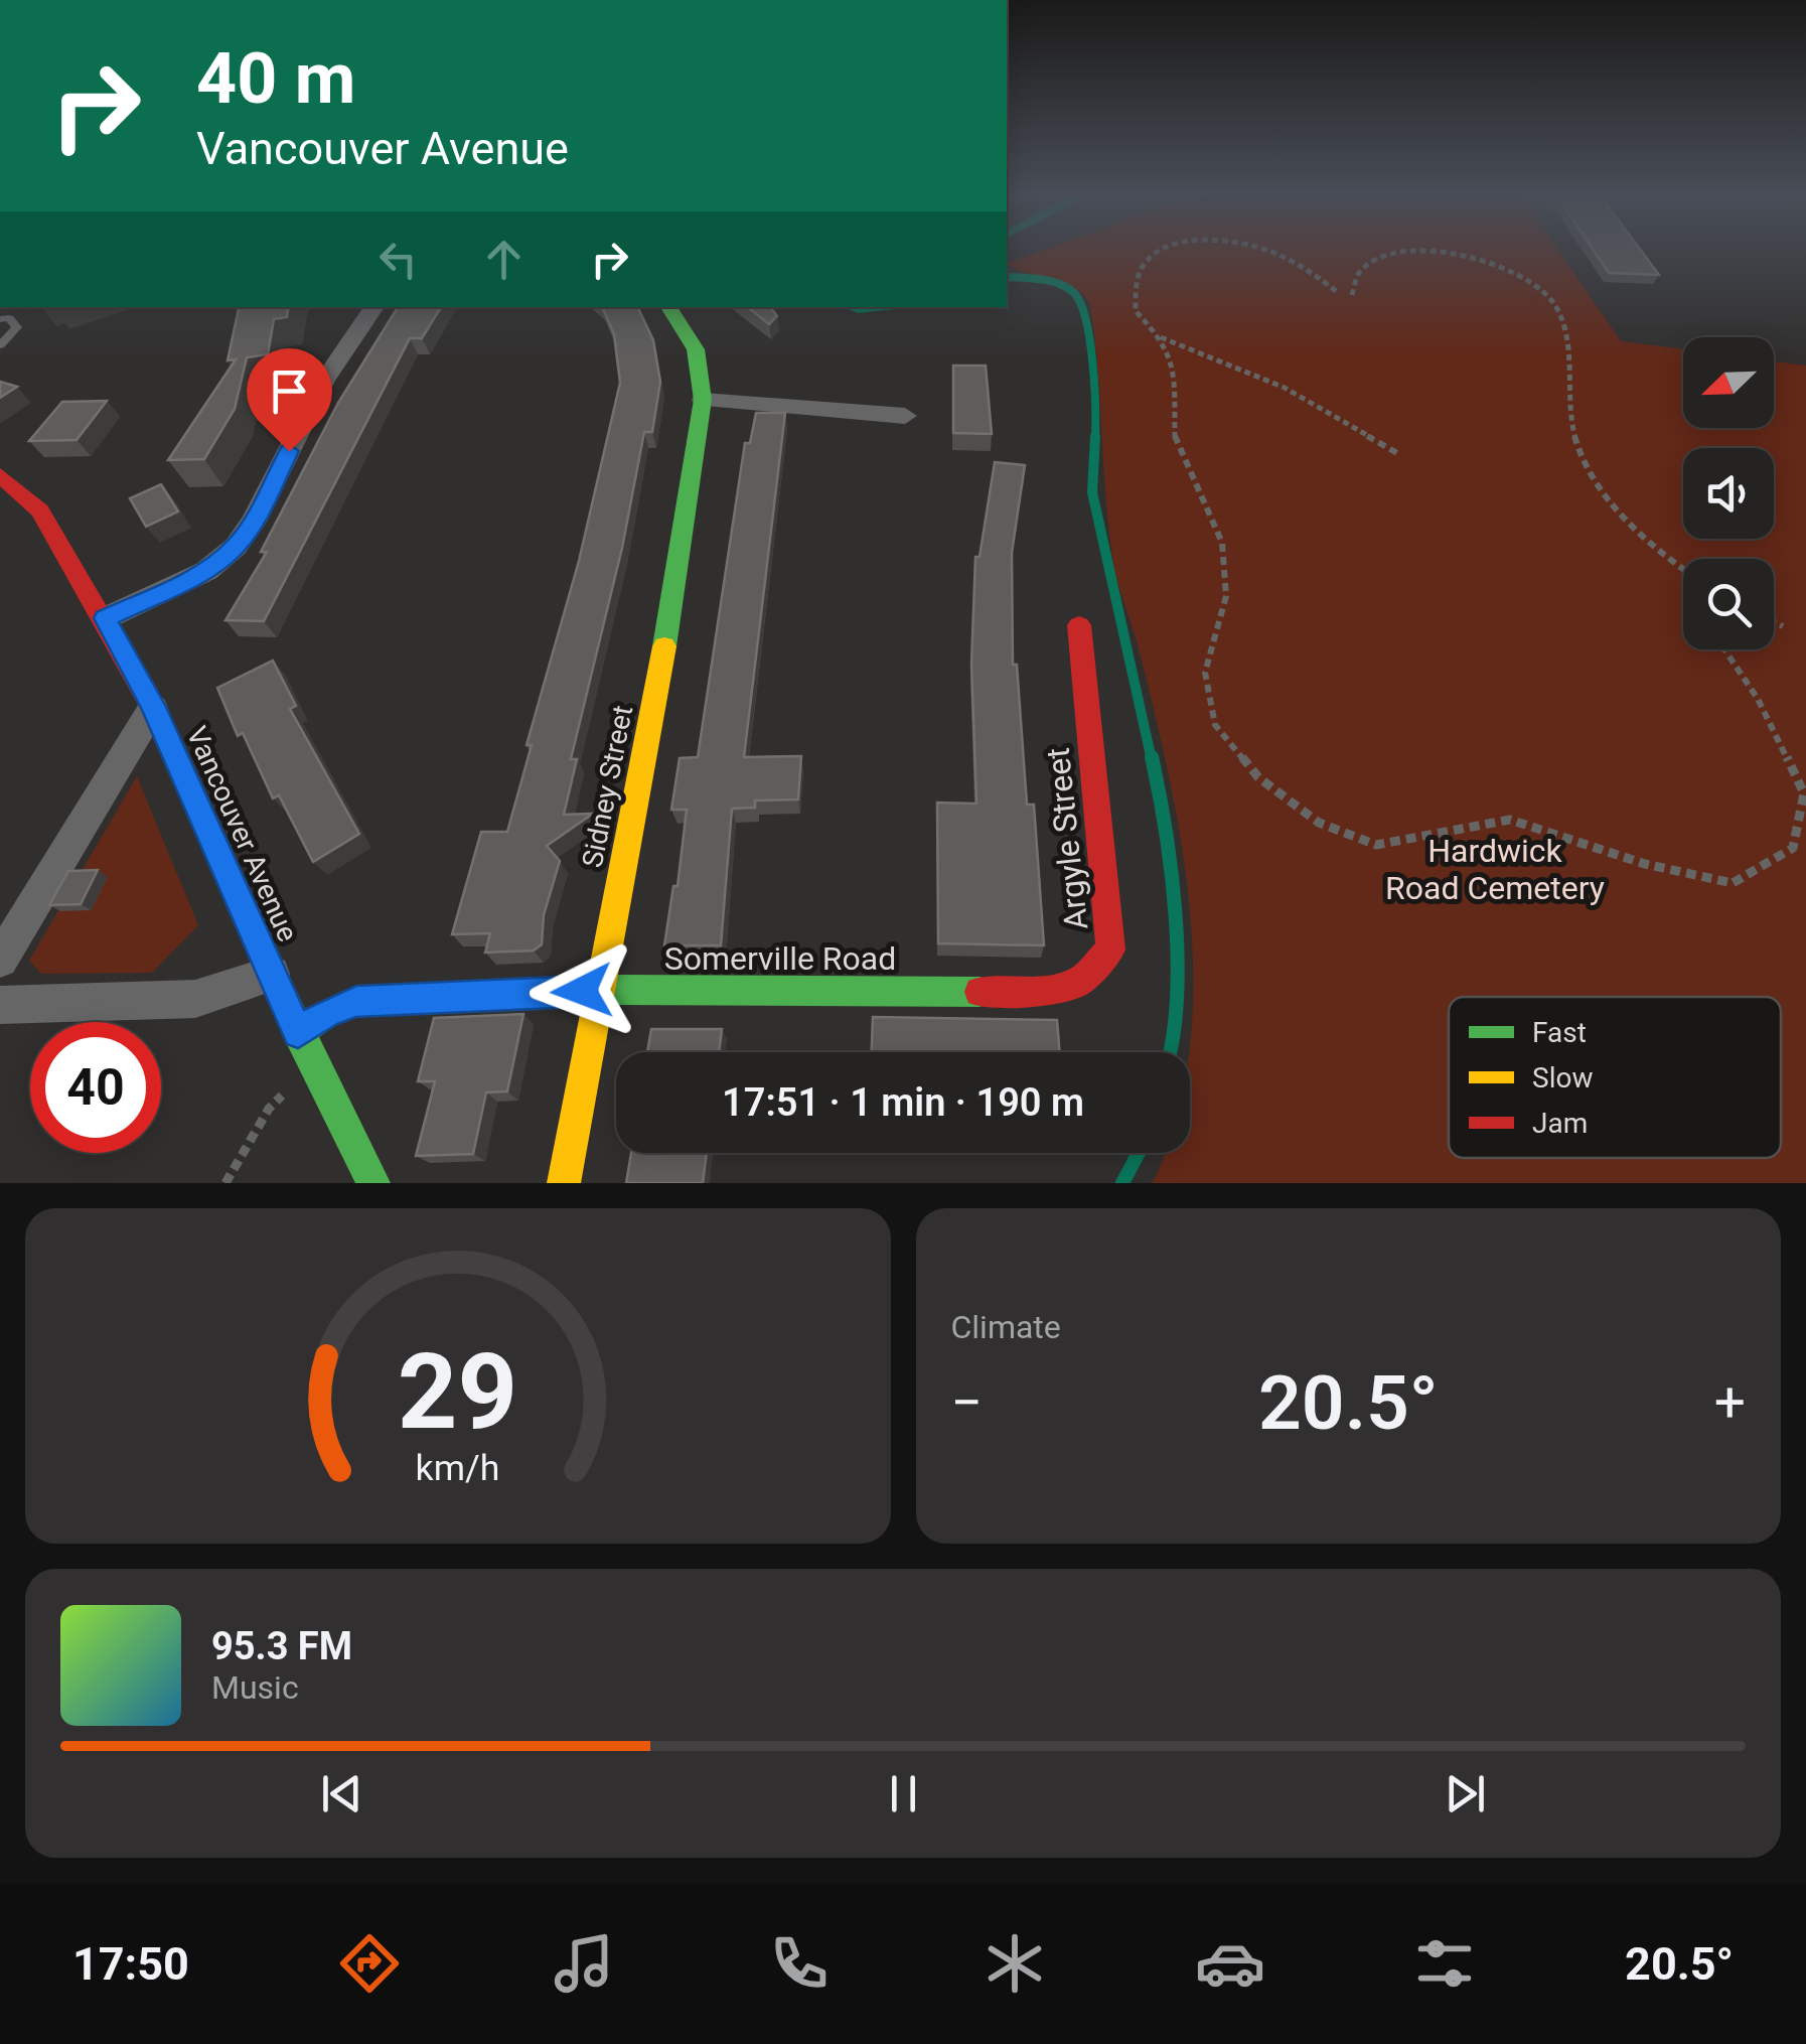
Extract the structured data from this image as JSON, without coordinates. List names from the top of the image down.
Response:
{
  "streets": {
    "street": [
      "Sidney Street",
      "Vancouver Avenue",
      "Argyle Street",
      "Somerville Road"
    ]
  },
  "crossings": [
    ["Sidney Street", "Somerville Road"],
    ["Vancouver Avenue", "Somerville Road"],
    ["Argyle Street", "Somerville Road"]
  ],
  "parks": ["Hardwick Road Cemetery"],
  "legend": ["Fast", "Slow", "Jam"],
  "north": "bottom left",
  "page": {
    "turn": ["40 m", "Vancouver Avenue"],
    "limit": "40",
    "trip": "17:51 · 1 min · 190 m",
    "tile": "Climate",
    "heat": ["−", "20.5°", "+"],
    "song": ["95.3 FM", "Music"],
    "tabs": ["17:50", "20.5°"],
    "gauge": ["29", "km/h"]
  }
}
